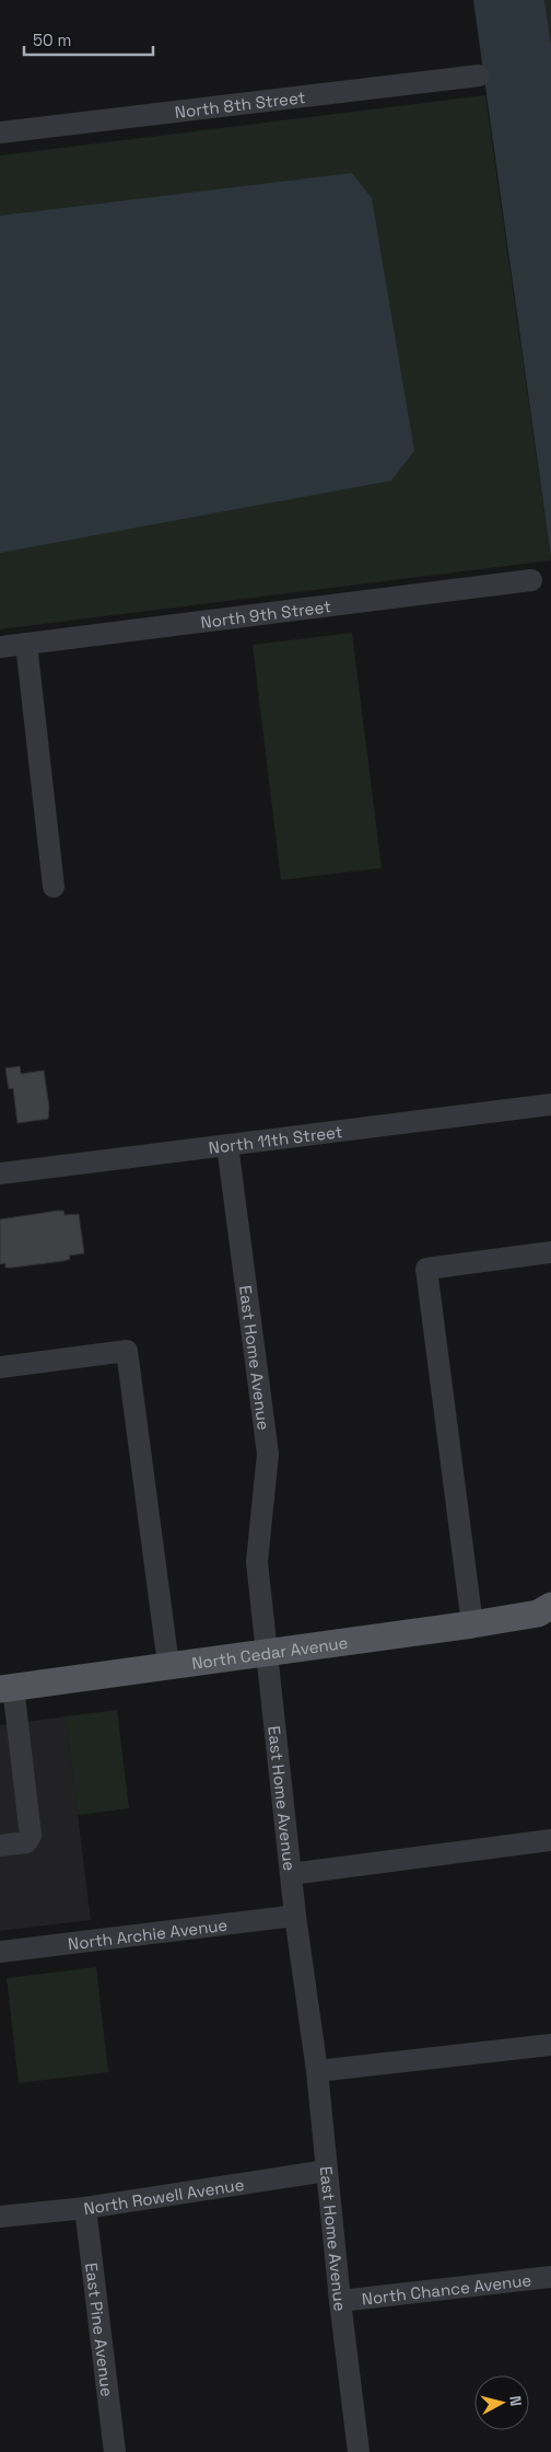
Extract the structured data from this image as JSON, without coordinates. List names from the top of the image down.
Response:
{
  "streets": {
    "main road": ["North Cedar Avenue"],
    "street": [
      "North 8th Street",
      "North 9th Street",
      "North 11th Street",
      "East Home Avenue",
      "North Archie Avenue",
      "North Rowell Avenue",
      "North Chance Avenue",
      "East Pine Avenue"
    ]
  },
  "crossings": [
    ["North 11th Street", "East Home Avenue"],
    ["East Home Avenue", "North Cedar Avenue"],
    ["East Home Avenue", "North Archie Avenue"],
    ["East Home Avenue", "North Rowell Avenue"],
    ["East Home Avenue", "North Chance Avenue"],
    ["North Rowell Avenue", "East Pine Avenue"]
  ],
  "scale_bar": "50 m",
  "north": "right"
}
